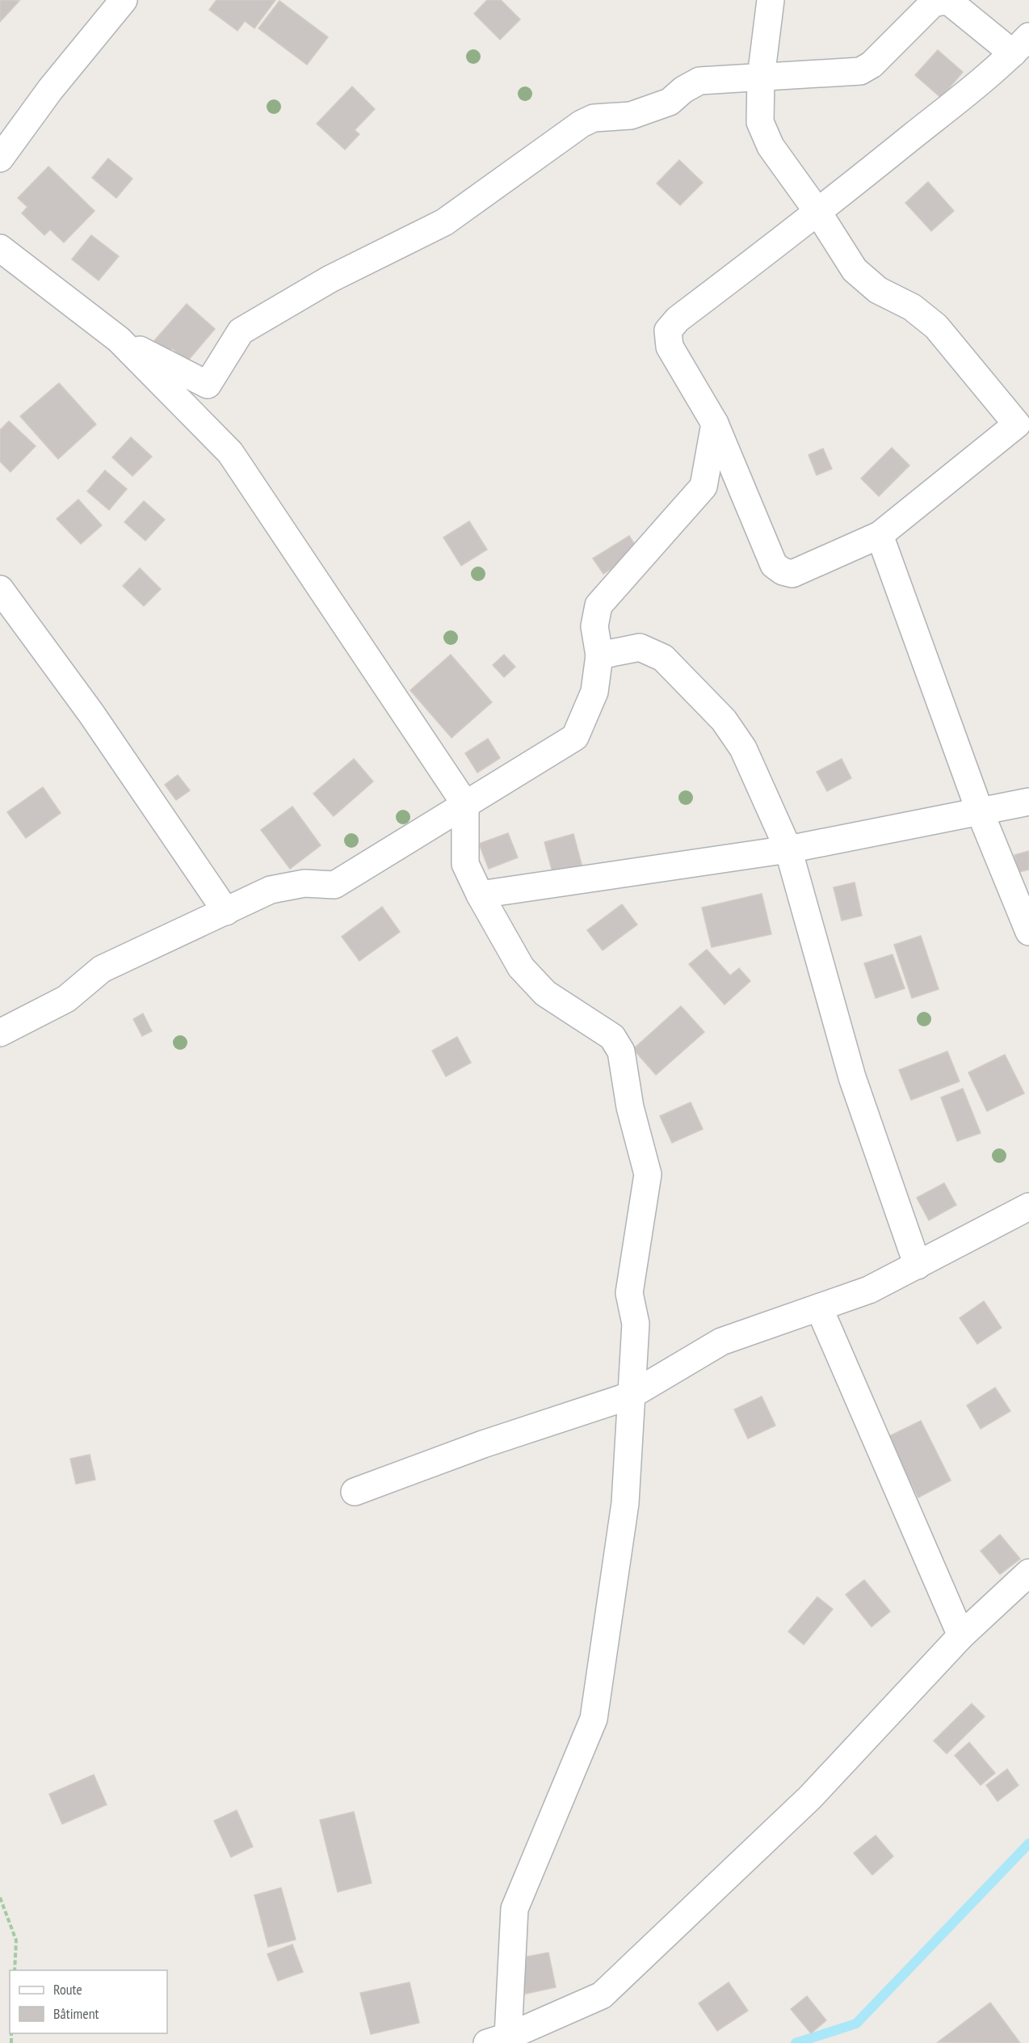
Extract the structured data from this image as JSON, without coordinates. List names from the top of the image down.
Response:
{
  "legend": ["Route", "Bâtiment"]
}
